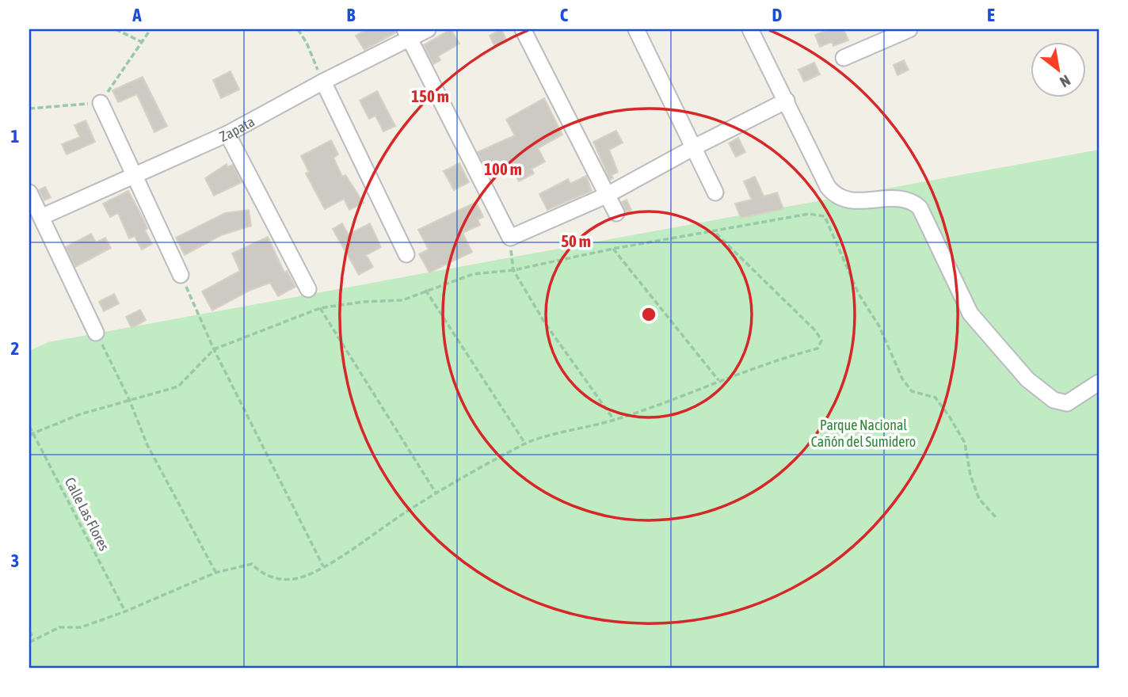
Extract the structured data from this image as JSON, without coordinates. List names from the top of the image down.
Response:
{
  "streets": {
    "street": ["Zapata"],
    "path": ["Calle Las Flores"]
  },
  "parks": ["Parque Nacional Cañón del Sumidero"],
  "north": "bottom right",
  "grid": {
    "columns": [
      "A",
      "B",
      "C",
      "D",
      "E"
    ],
    "rows": ["1", "2", "3"]
  },
  "rings": ["150 m", "100 m", "50 m"]
}
